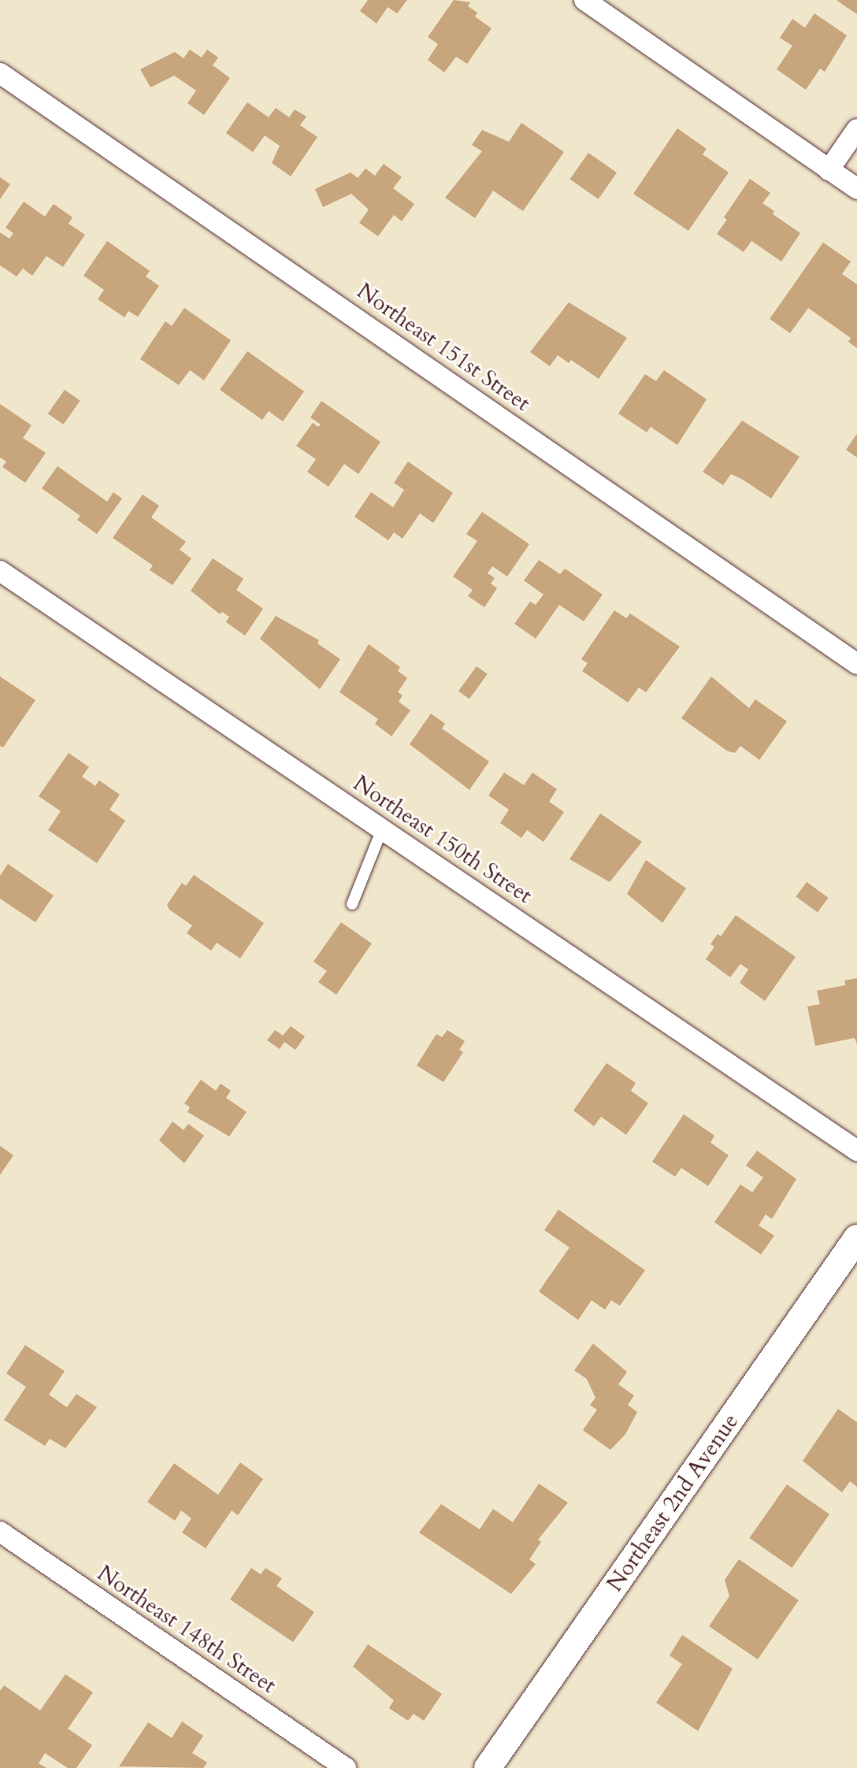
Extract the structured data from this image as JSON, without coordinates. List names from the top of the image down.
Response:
{
  "streets": {
    "street": [
      "Northeast 151st Street",
      "Northeast 150th Street",
      "Northeast 2nd Avenue",
      "Northeast 148th Street"
    ]
  }
}
